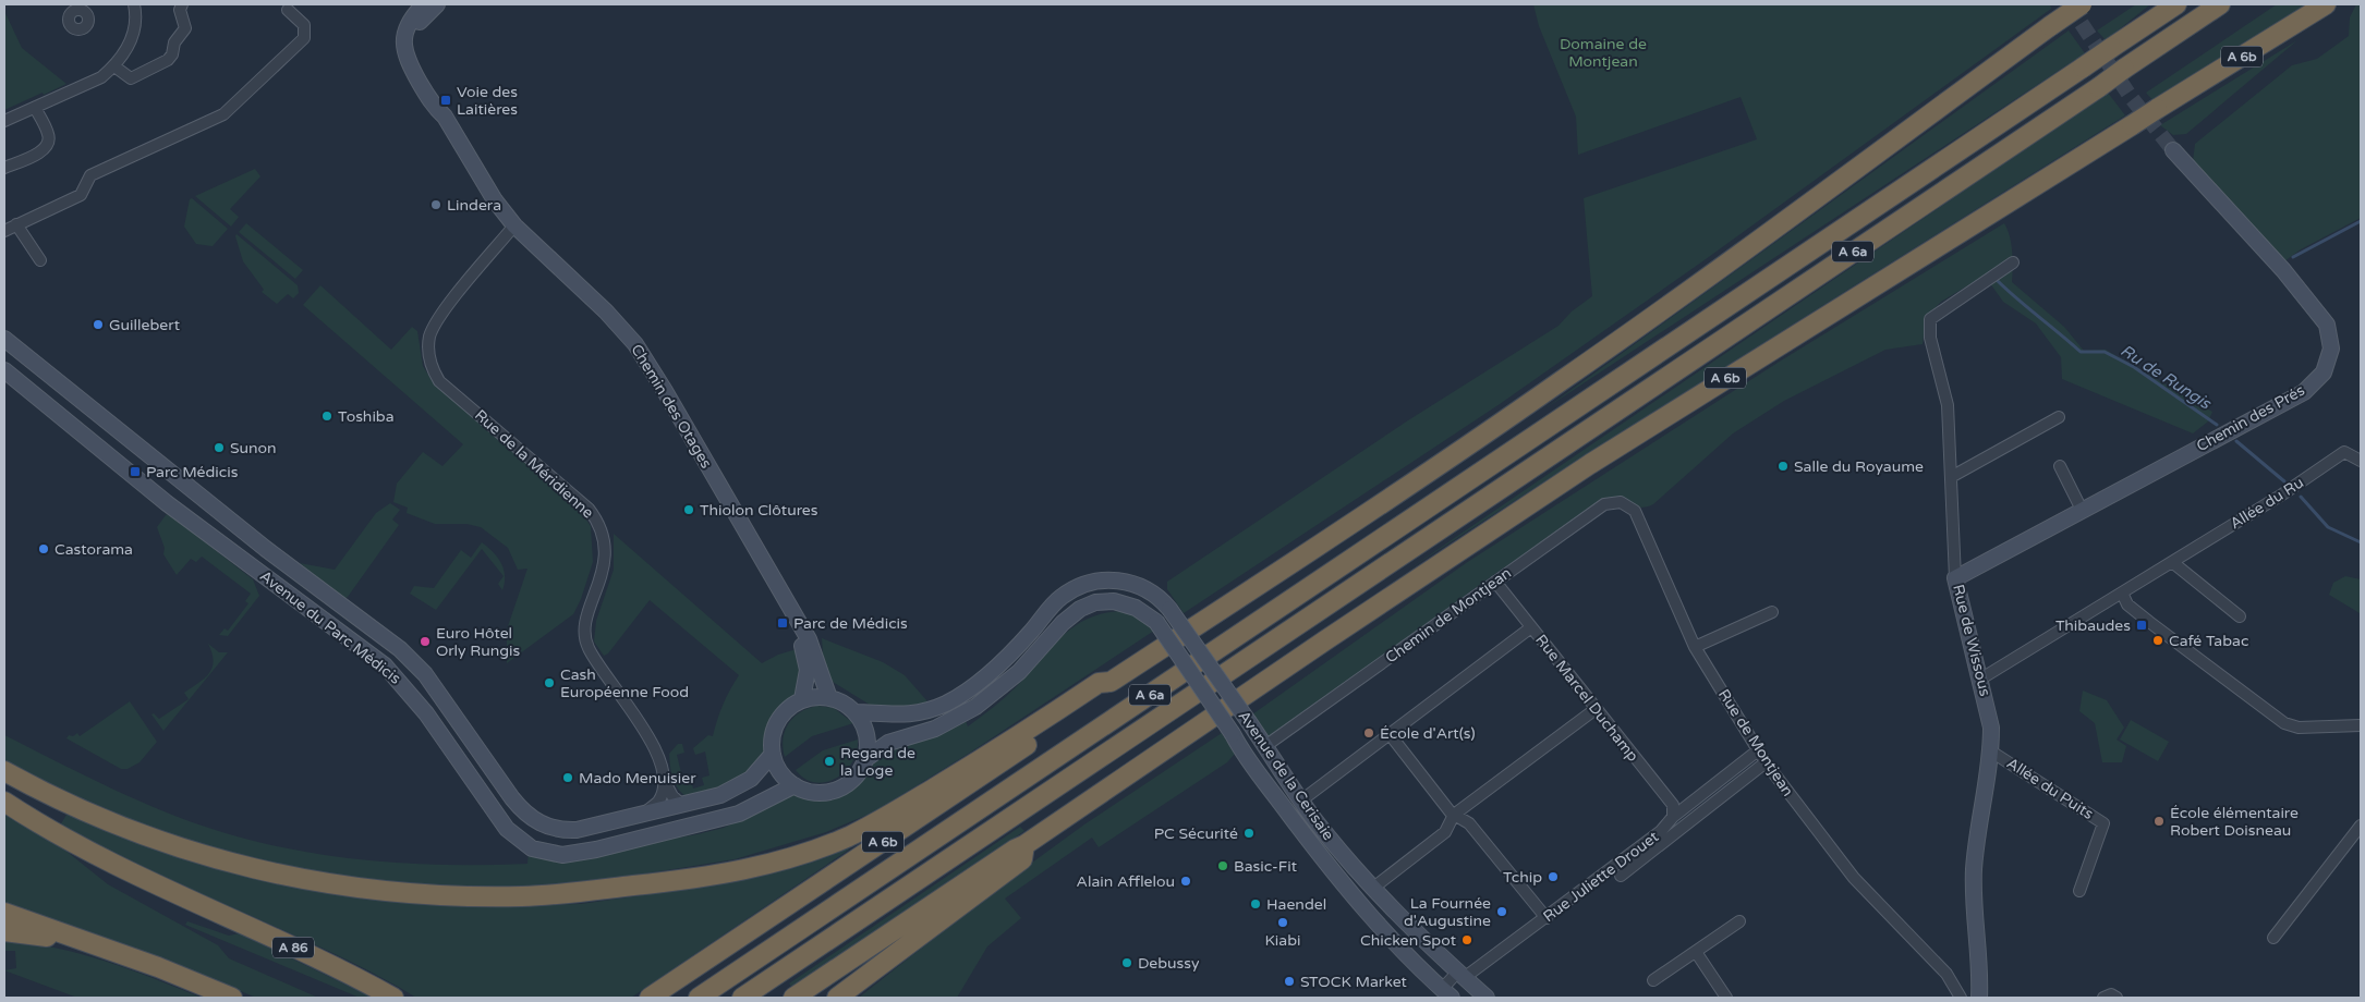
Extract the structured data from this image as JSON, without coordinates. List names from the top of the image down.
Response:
{
  "streets": {
    "highway": ["A 6b", "A 6a", "A 86"],
    "street": [
      "Chemin des Otages",
      "Chemin des Prés",
      "Rue de la Méridienne",
      "Allée du Ru",
      "Chemin de Montjean",
      "Avenue du Parc Médicis",
      "Rue de Wissous",
      "Rue Marcel Duchamp",
      "Rue de Montjean",
      "Avenue de la Cerisaie",
      "Allée du Puits",
      "Rue Juliette Drouet"
    ]
  },
  "crossings": [
    ["Chemin des Otages", "Rue de la Méridienne"],
    ["Chemin des Otages", "Avenue du Parc Médicis"],
    ["Chemin des Otages", "Avenue de la Cerisaie"],
    ["Chemin des Prés", "Rue de Wissous"],
    ["Allée du Ru", "Rue de Wissous"],
    ["Chemin de Montjean", "Rue Marcel Duchamp"],
    ["Chemin de Montjean", "Rue de Montjean"],
    ["Chemin de Montjean", "Avenue de la Cerisaie"],
    ["Avenue du Parc Médicis", "Avenue de la Cerisaie"],
    ["Rue de Wissous", "Allée du Puits"],
    ["Rue Marcel Duchamp", "Rue Juliette Drouet"],
    ["Rue de Montjean", "Rue Juliette Drouet"],
    ["Avenue de la Cerisaie", "Rue Juliette Drouet"]
  ],
  "water": ["Ru de Rungis"],
  "parks": ["Domaine de Montjean"],
  "places": {
    "transit": [
      "Voie des Laitières",
      "Parc Médicis",
      "Parc de Médicis",
      "Thibaudes"
    ],
    "other": [
      "Lindera",
      "Guillebert",
      "Toshiba",
      "Sunon",
      "Salle du Royaume",
      "Thiolon Clôtures",
      "Castorama",
      "Café Tabac",
      "Euro Hôtel Orly Rungis",
      "Cash Européenne Food",
      "École d'Art(s)",
      "Regard de la Loge",
      "Mado Menuisier",
      "École élémentaire Robert Doisneau",
      "PC Sécurité",
      "Basic-Fit",
      "Tchip",
      "Alain Afflelou",
      "Haendel",
      "La Fournée d'Augustine",
      "Kiabi",
      "Chicken Spot",
      "Debussy",
      "STOCK Market"
    ]
  }
}
